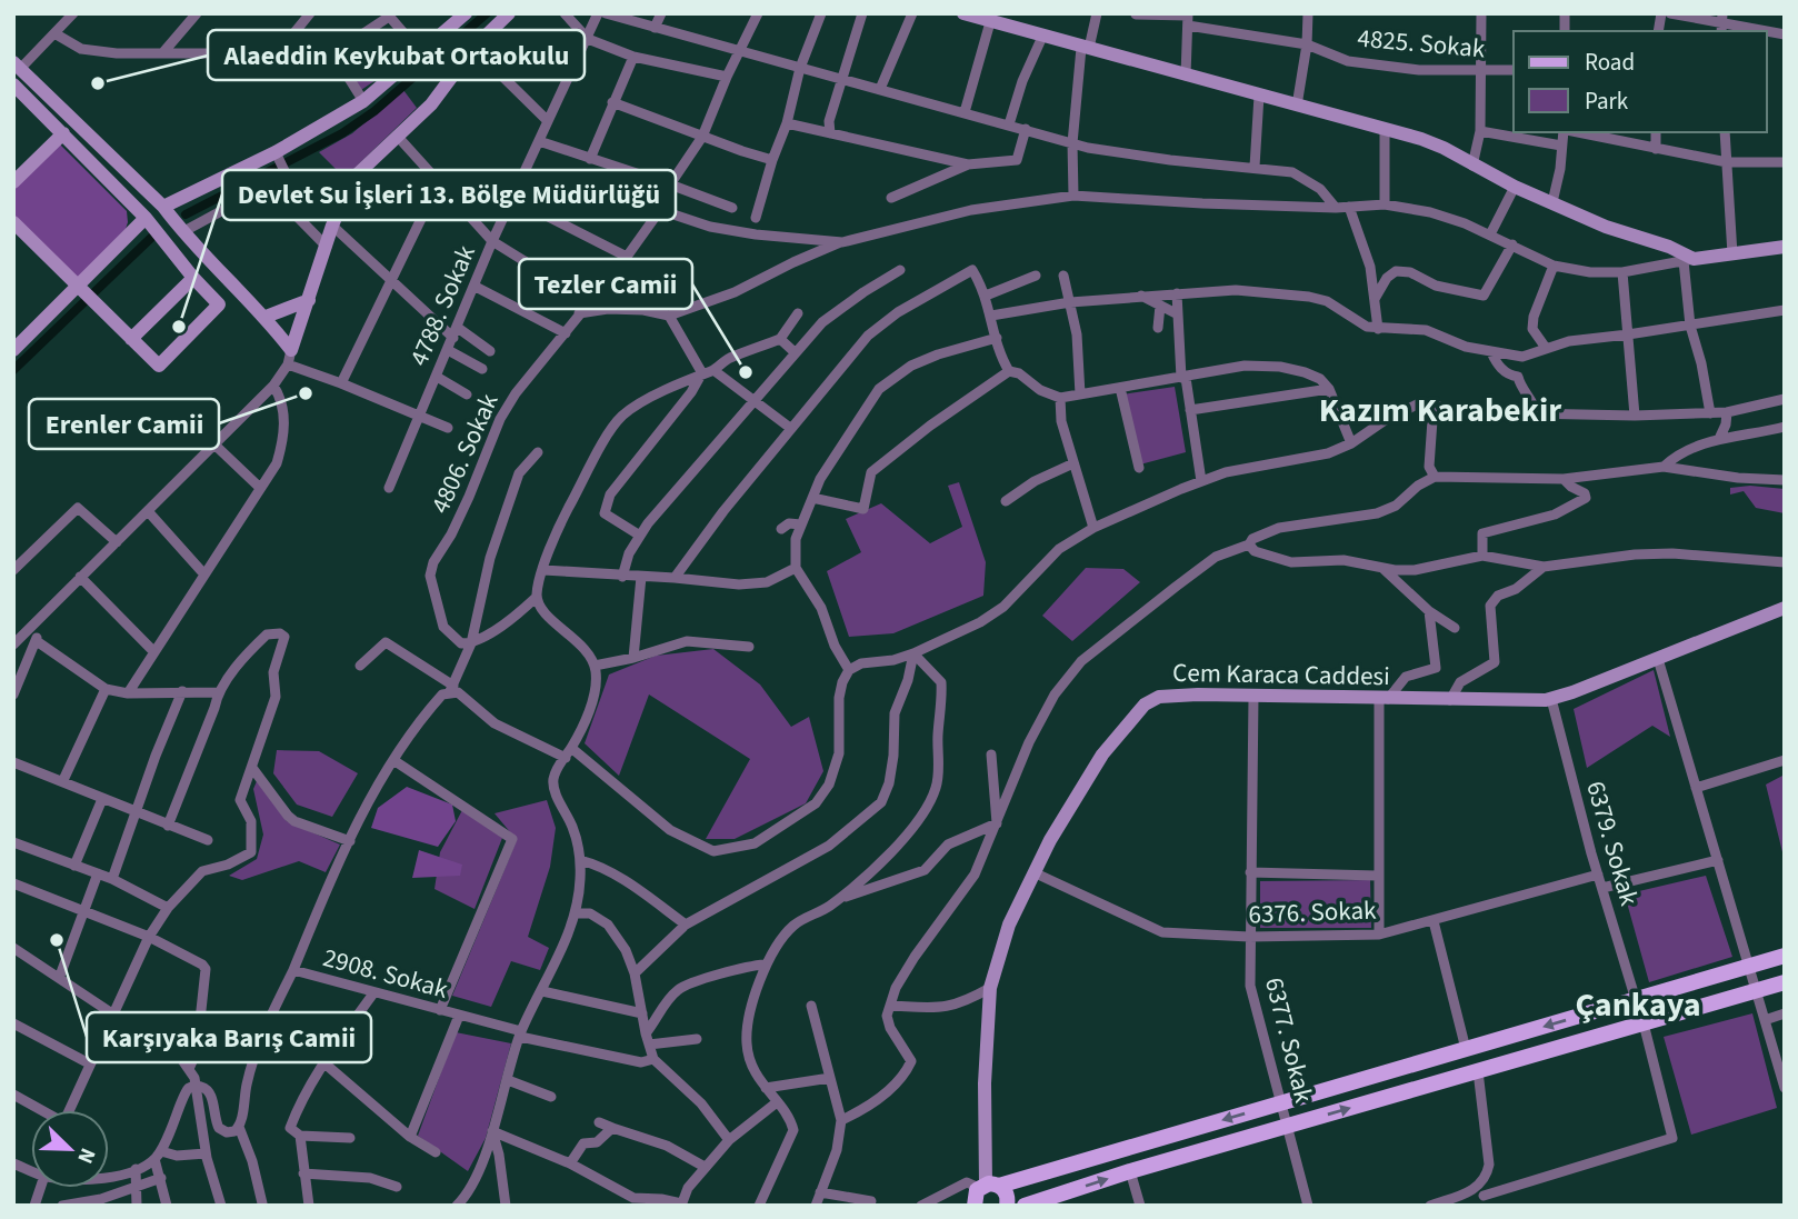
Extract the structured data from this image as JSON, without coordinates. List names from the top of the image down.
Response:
{
  "streets": {
    "street": [
      "4825. Sokak",
      "4788. Sokak",
      "4806. Sokak",
      "Cem Karaca Caddesi",
      "6379. Sokak",
      "6376. Sokak",
      "2908. Sokak",
      "6377. Sokak"
    ]
  },
  "crossings": [
    ["Cem Karaca Caddesi", "6379. Sokak"],
    ["Cem Karaca Caddesi", "6376. Sokak"],
    ["Cem Karaca Caddesi", "6377. Sokak"],
    ["6379. Sokak", "6376. Sokak"],
    ["6376. Sokak", "6377. Sokak"]
  ],
  "districts": ["Kazım Karabekir", "Çankaya"],
  "places": [
    "Alaeddin Keykubat Ortaokulu",
    "Devlet Su İşleri 13. Bölge Müdürlüğü",
    "Tezler Camii",
    "Erenler Camii",
    "Karşıyaka Barış Camii"
  ],
  "legend": ["Road", "Park"],
  "north": "bottom right"
}
